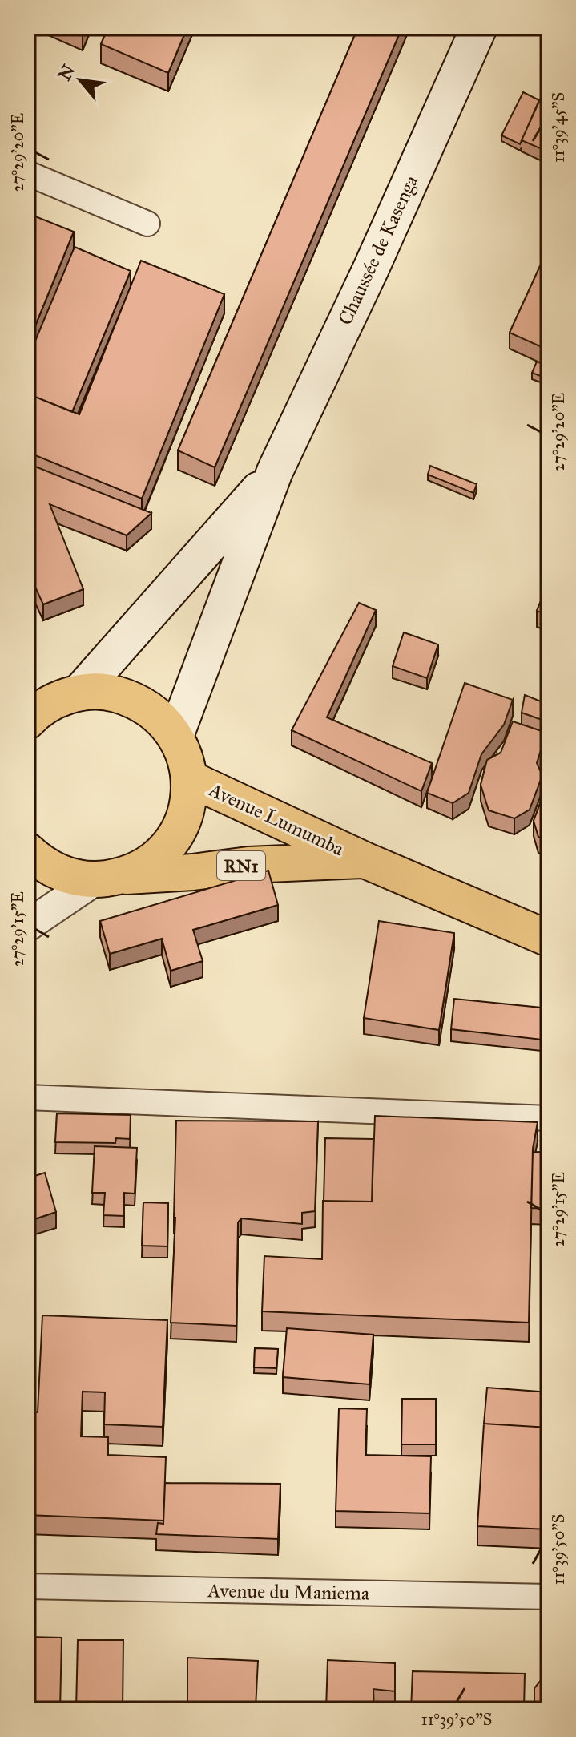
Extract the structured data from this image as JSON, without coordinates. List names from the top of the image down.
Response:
{
  "streets": {
    "highway": ["Avenue Lumumba", "RN1"],
    "main road": ["Chaussée de Kasenga"],
    "street": ["Avenue du Maniema"]
  },
  "north": "top left",
  "coordinates": [
    "11°39'45\"S",
    "27°29'20\"E",
    "27°29'15\"E",
    "11°39'50\"S"
  ]
}
